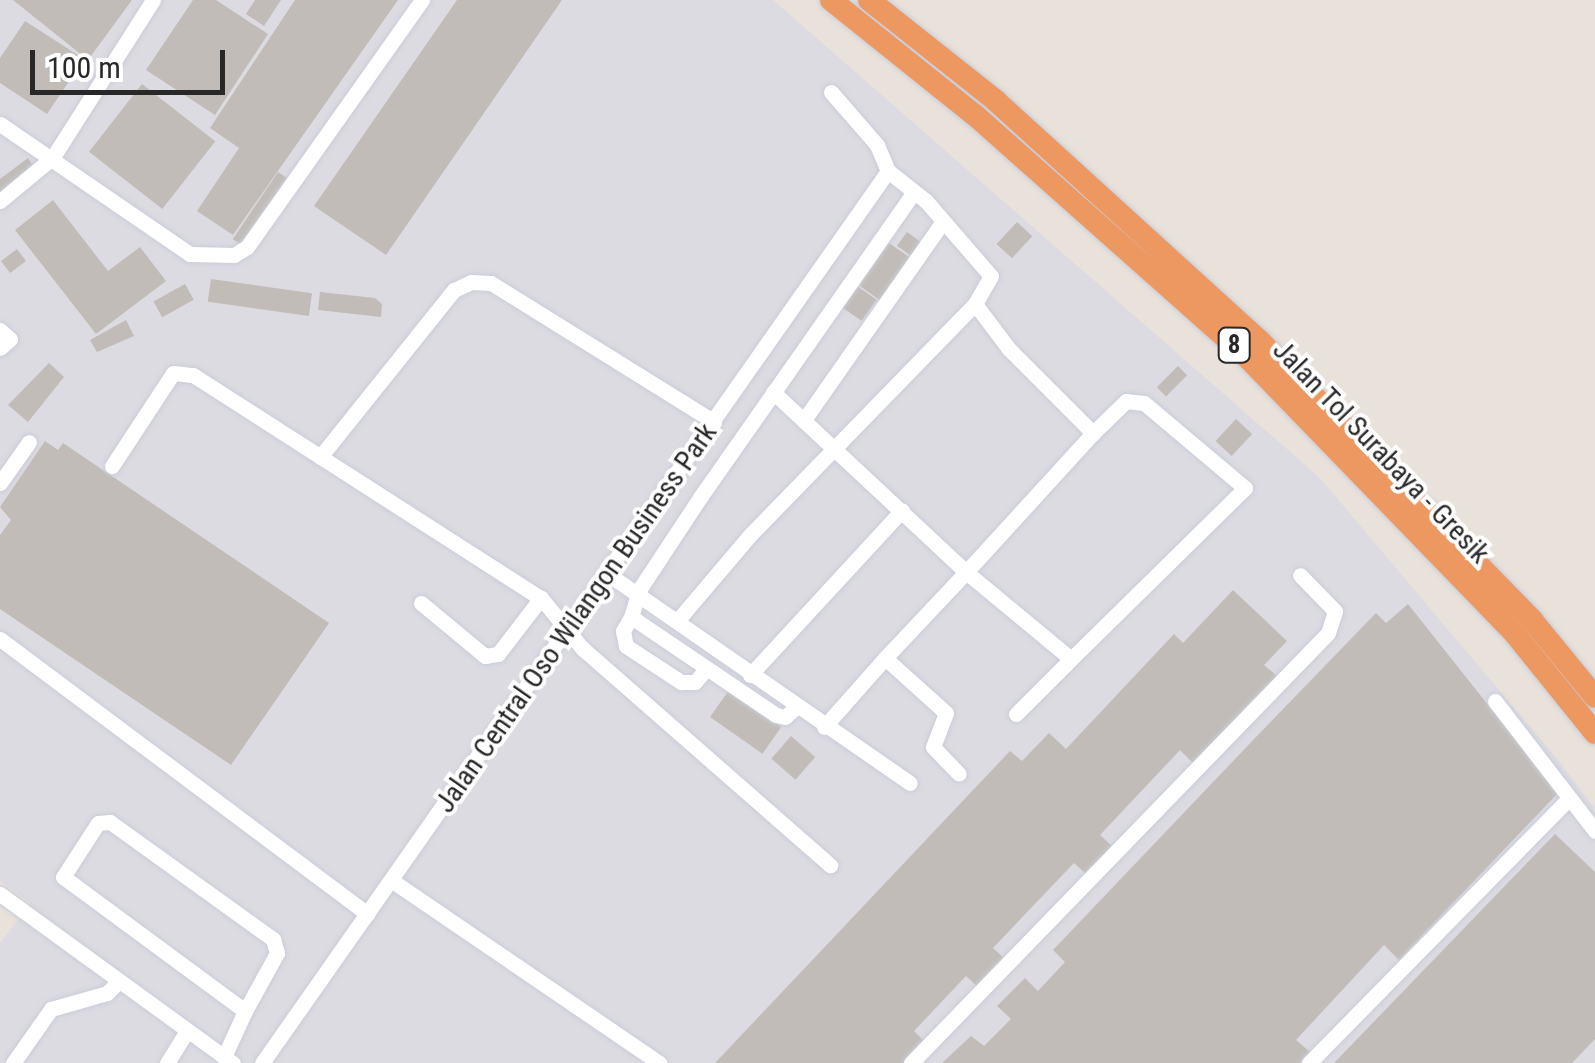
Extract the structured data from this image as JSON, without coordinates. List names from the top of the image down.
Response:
{
  "streets": {
    "highway": ["8", "Jalan Tol Surabaya - Gresik"],
    "lane": ["Jalan Central Oso Wilangon Business Park"]
  },
  "scale_bar": "100 m"
}
